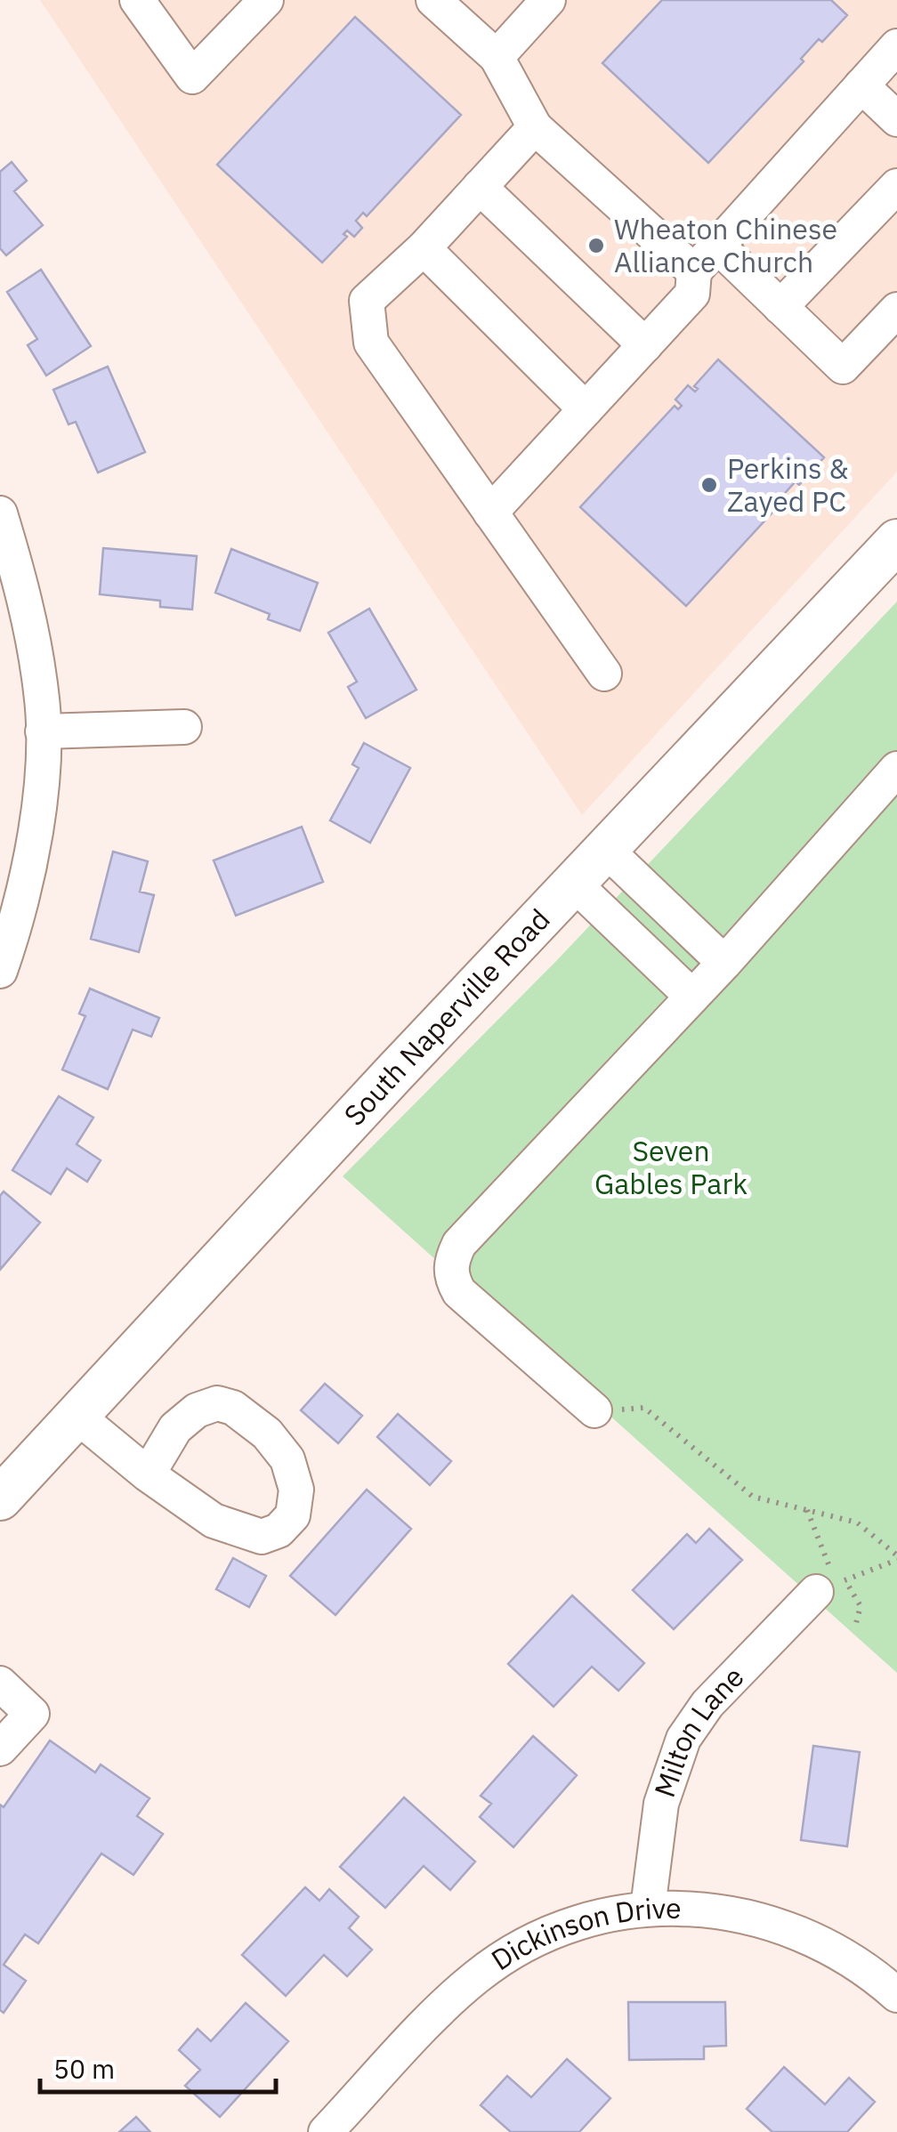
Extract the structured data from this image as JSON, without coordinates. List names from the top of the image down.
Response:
{
  "streets": {
    "main road": ["South Naperville Road"],
    "street": ["Milton Lane", "Dickinson Drive"]
  },
  "crossings": [
    ["Milton Lane", "Dickinson Drive"]
  ],
  "parks": ["Seven Gables Park"],
  "places": ["Wheaton Chinese Alliance Church", "Perkins & Zayed PC"],
  "scale_bar": "50 m"
}
